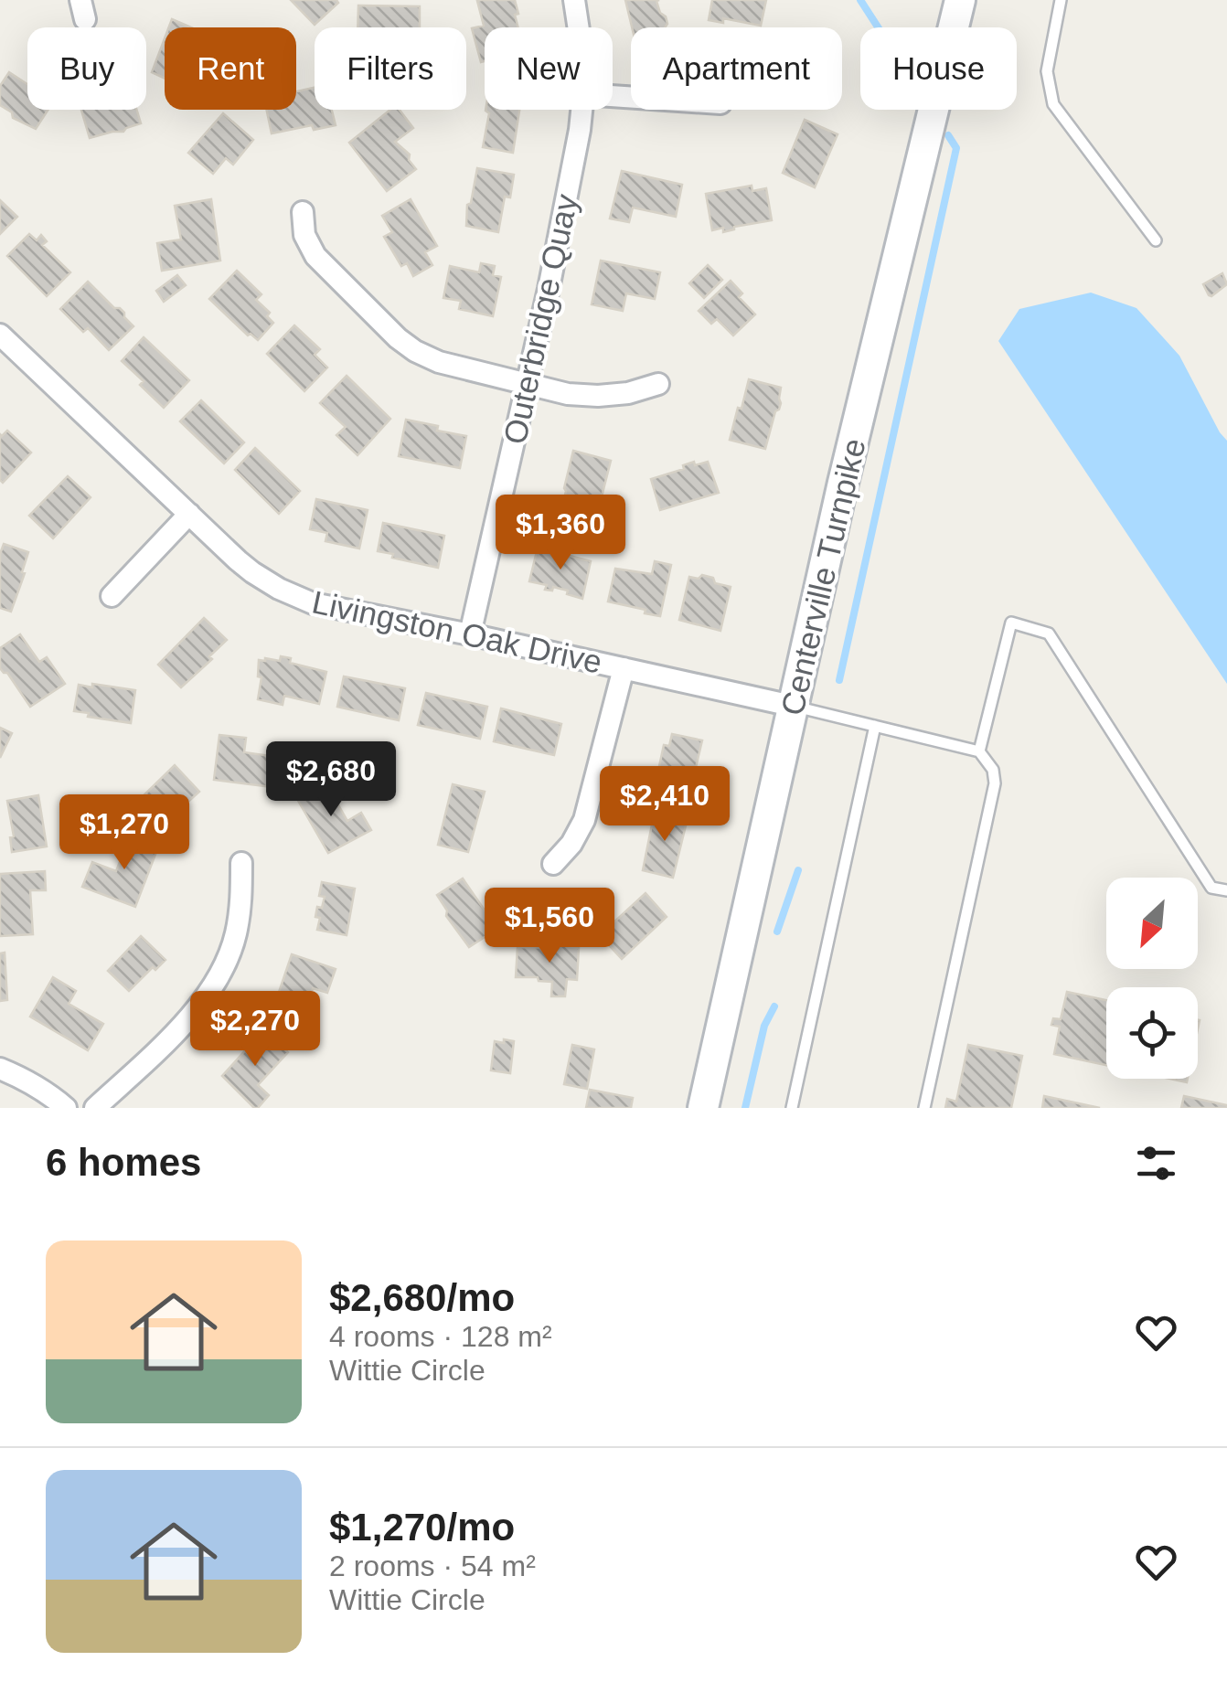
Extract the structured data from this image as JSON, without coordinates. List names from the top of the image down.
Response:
{
  "streets": {
    "main road": ["Centerville Turnpike"],
    "street": ["Outerbridge Quay", "Livingston Oak Drive"]
  },
  "crossings": [
    ["Outerbridge Quay", "Livingston Oak Drive"],
    ["Centerville Turnpike", "Livingston Oak Drive"]
  ],
  "north": "bottom left",
  "page": {
    "chip": [
      "Buy",
      "Rent",
      "Filters",
      "New",
      "Apartment",
      "House"
    ],
    "price": [
      "$1,360",
      "$2,680",
      "$2,410",
      "$1,270",
      "$1,560",
      "$2,270"
    ],
    "heading": "6 homes",
    "list": [
      {
        "name": "$2,680/mo",
        "note": "4 rooms · 128 m² · Wittie Circle"
      },
      {
        "name": "$1,270/mo",
        "note": "2 rooms · 54 m² · Wittie Circle"
      }
    ]
  }
}
